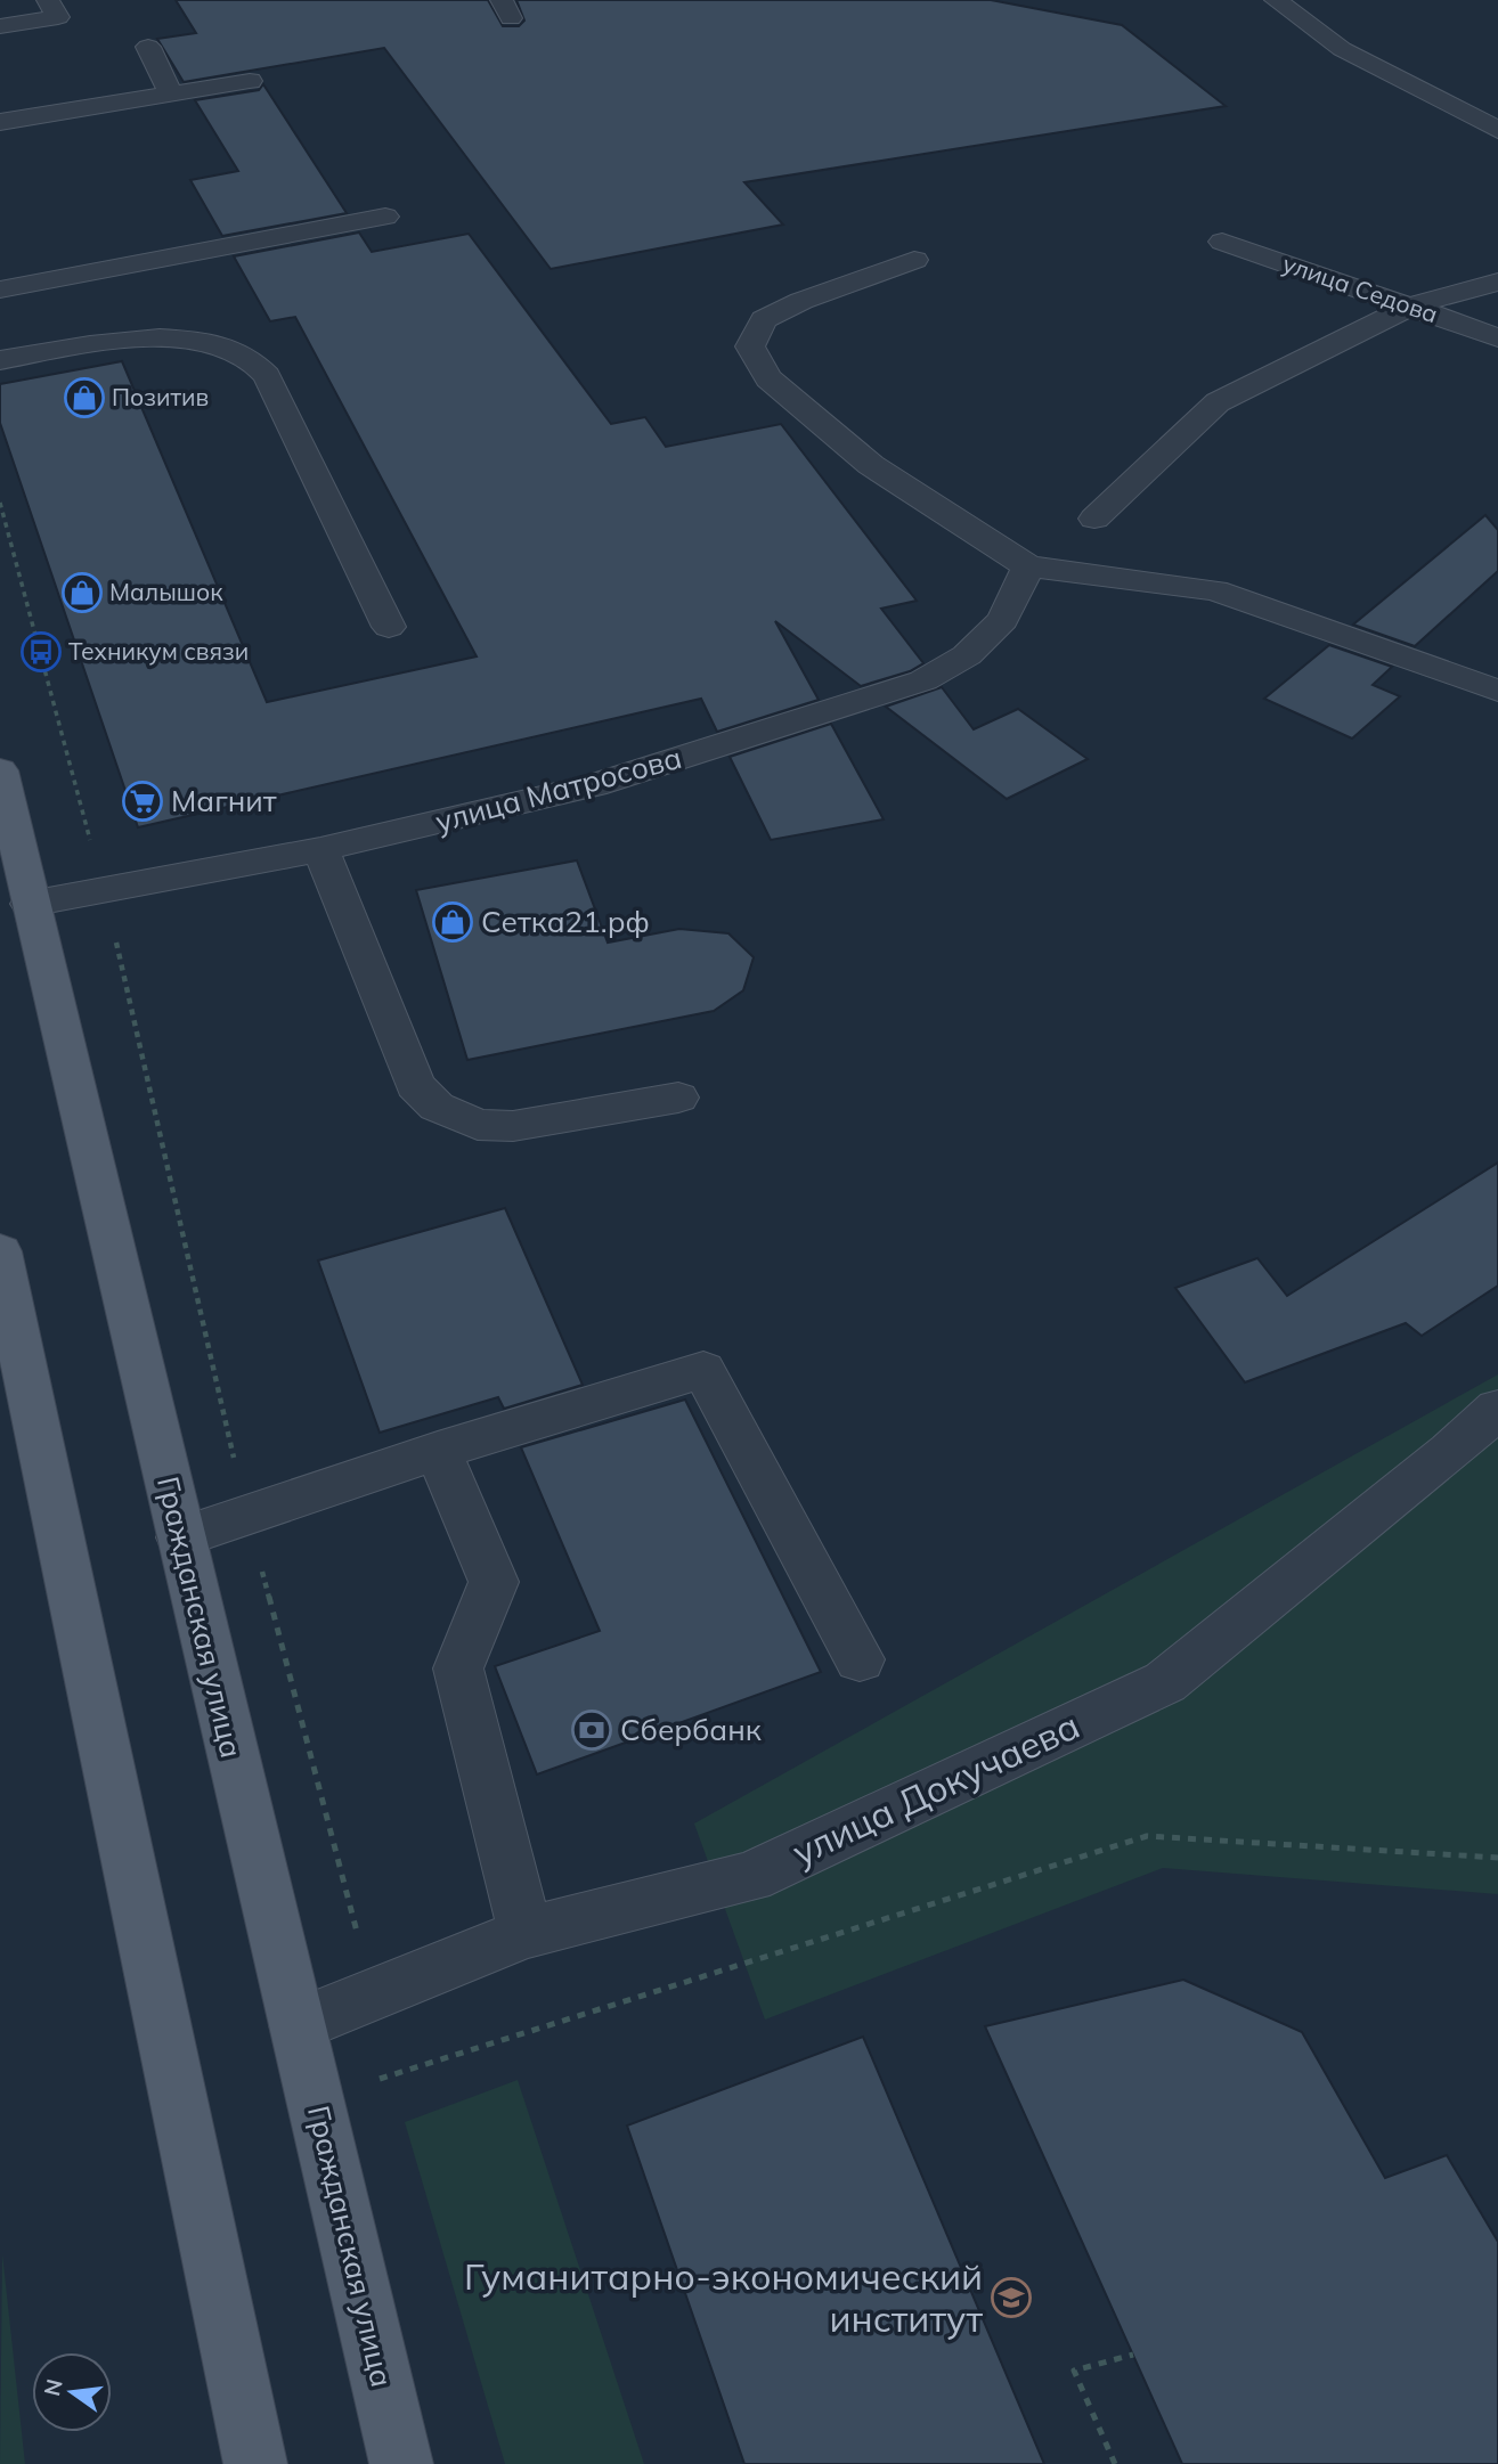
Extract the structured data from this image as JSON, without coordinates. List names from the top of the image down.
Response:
{
  "streets": {
    "main road": ["Гражданская улица"],
    "street": ["улица Седова", "улица Матросова", "улица Докучаева"]
  },
  "crossings": [
    ["улица Матросова", "Гражданская улица"],
    ["Гражданская улица", "улица Докучаева"]
  ],
  "places": {
    "shop": ["Позитив", "Малышок", "Сетка21.рф"],
    "bus stop": ["Техникум связи"],
    "supermarket": ["Магнит"],
    "bank": ["Сбербанк"],
    "school or university": ["Гуманитарно-экономический институт"]
  },
  "north": "left"
}
